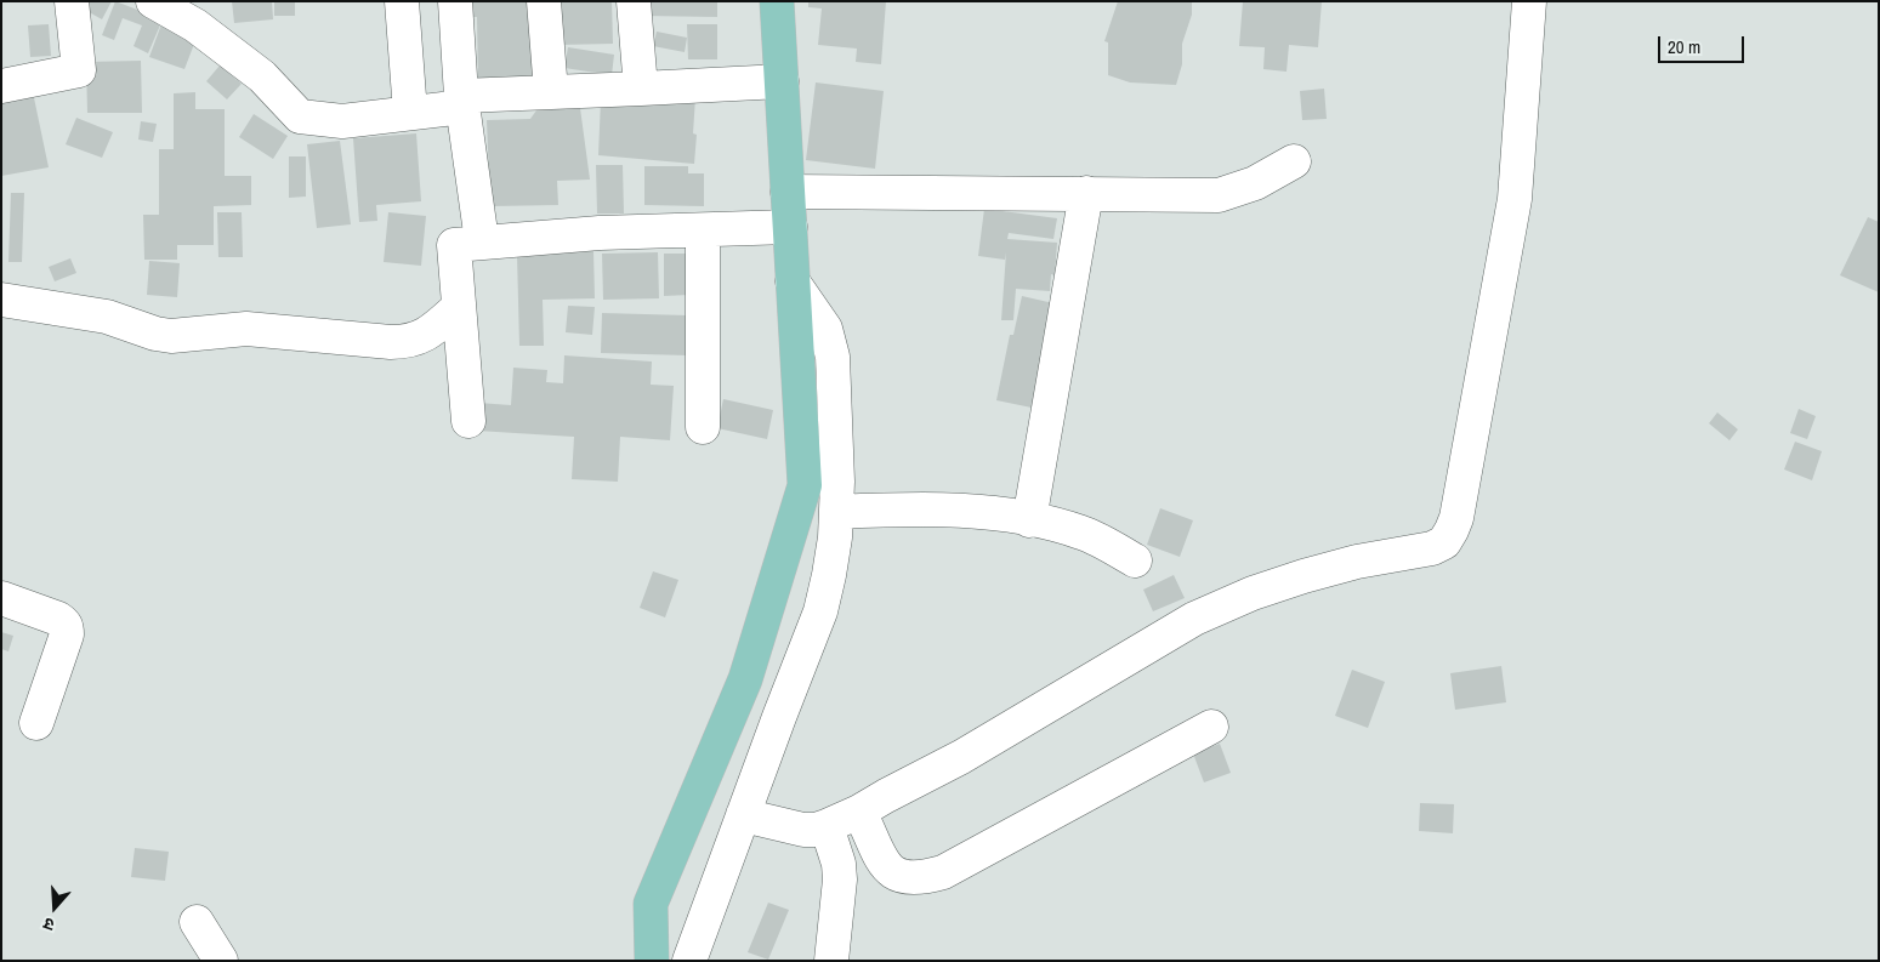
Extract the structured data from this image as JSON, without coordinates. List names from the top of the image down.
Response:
{
  "scale_bar": "20 m",
  "north": "bottom"
}
